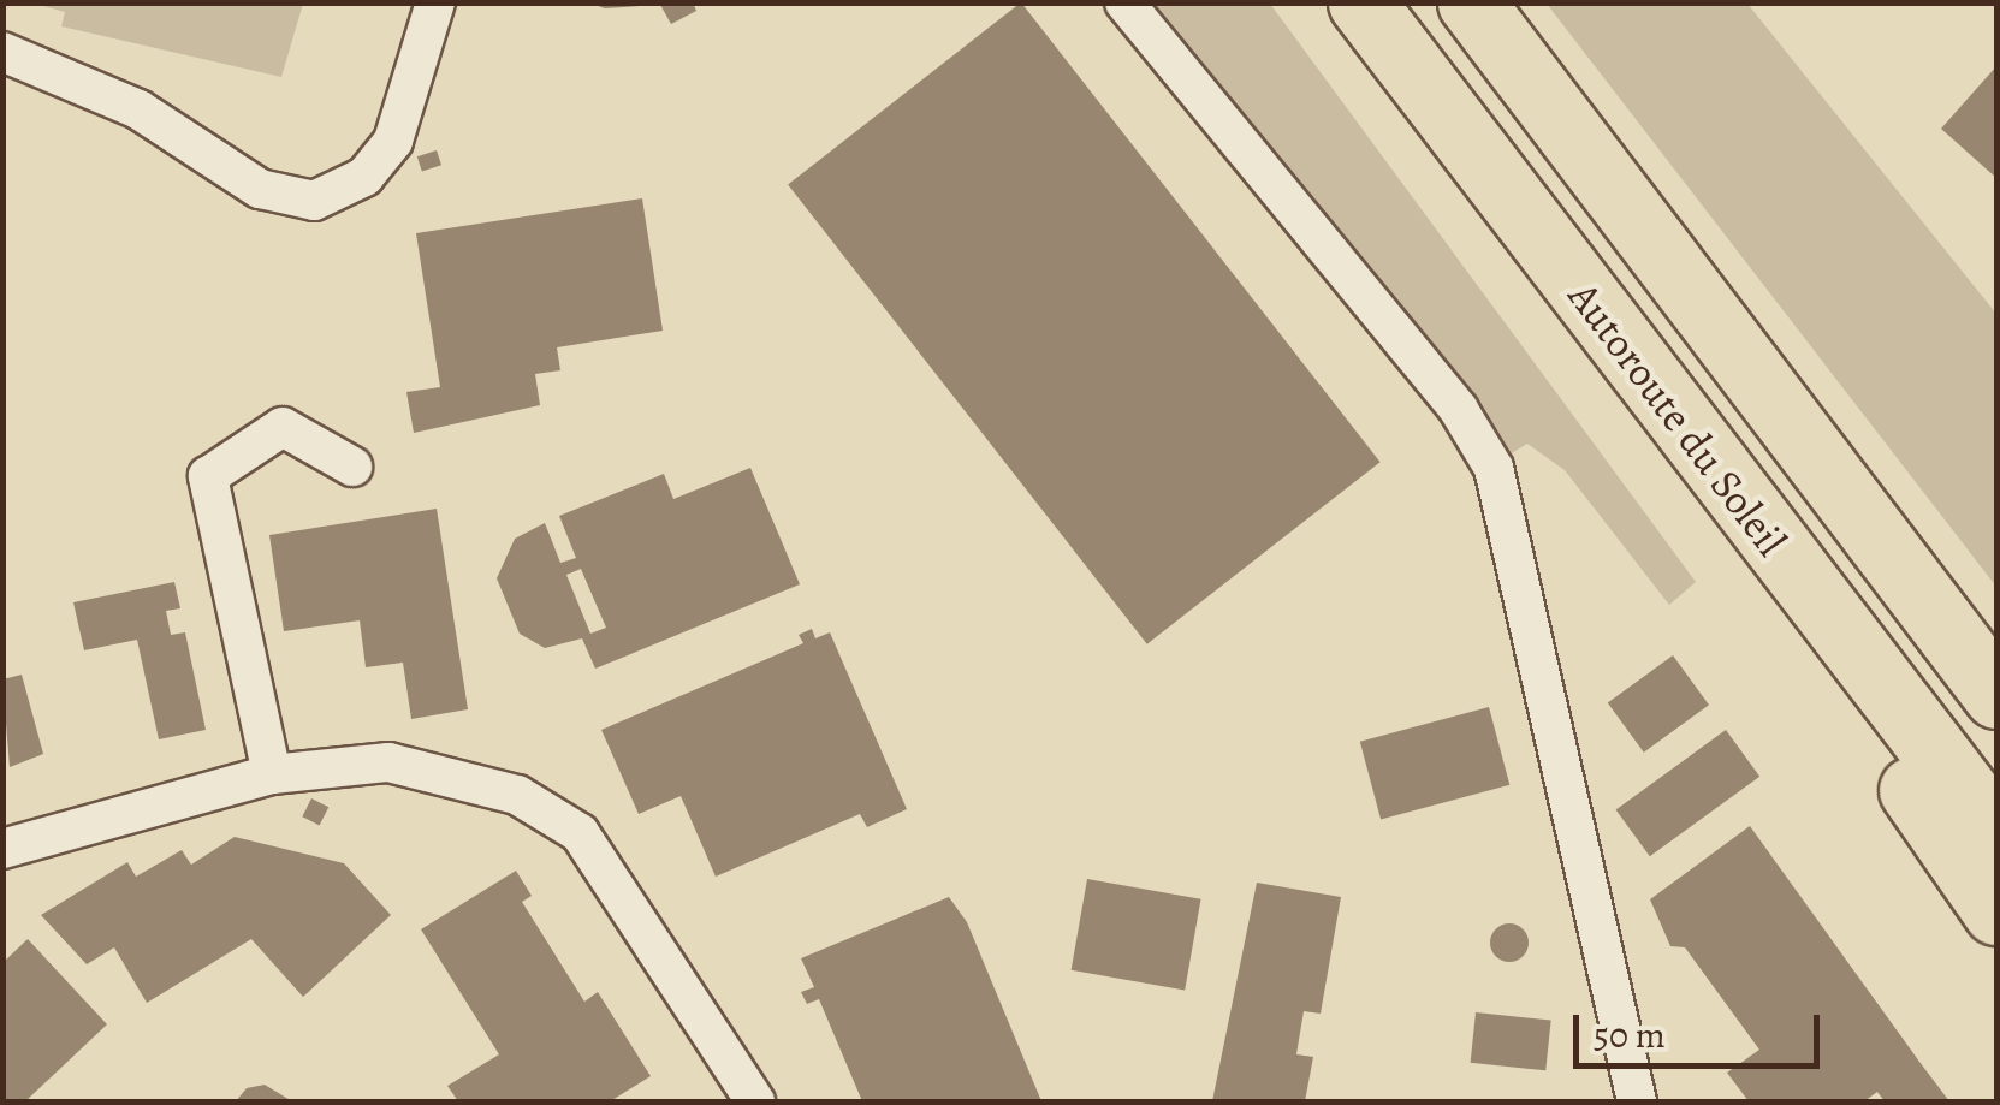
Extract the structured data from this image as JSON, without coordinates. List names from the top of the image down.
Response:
{
  "streets": {
    "highway": ["Autoroute du Soleil"]
  },
  "scale_bar": "50 m"
}
